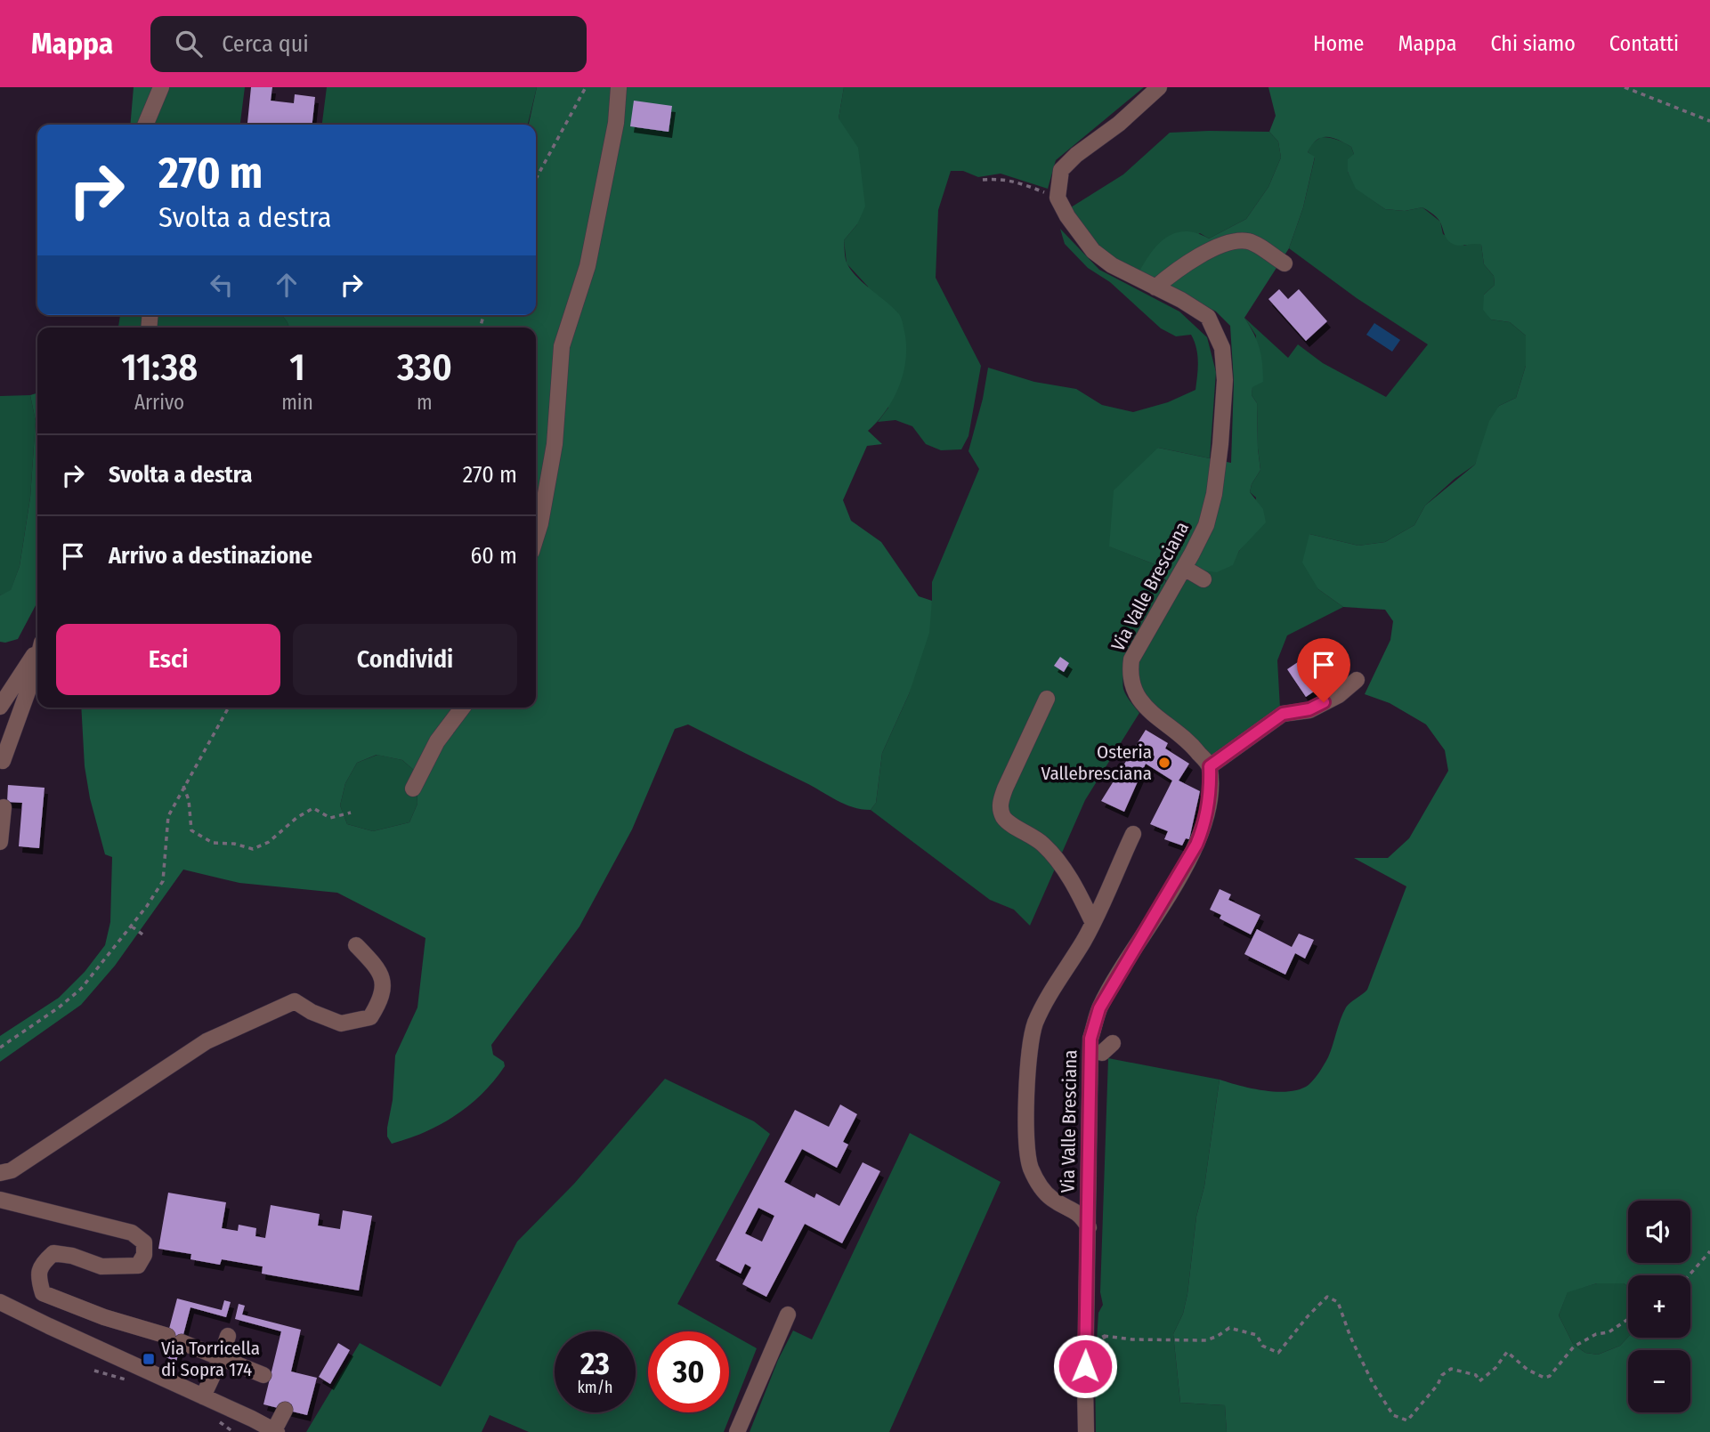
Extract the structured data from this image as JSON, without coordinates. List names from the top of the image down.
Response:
{
  "streets": {
    "street": ["Via Valle Bresciana"]
  },
  "places": {
    "other": ["Osteria Vallebresciana"],
    "transit": ["Via Torricella di Sopra 174"]
  },
  "page": {
    "header": "Mappa",
    "search": "Cerca qui",
    "nav": [
      "Home",
      "Mappa",
      "Chi siamo",
      "Contatti"
    ],
    "turn": ["270 m", "Svolta a destra"],
    "eta": [
      "11:38",
      "Arrivo",
      "1",
      "min",
      "330",
      "m"
    ],
    "list": [
      {
        "name": "Svolta a destra",
        "value": "270 m"
      },
      {
        "name": "Arrivo a destinazione",
        "value": "60 m"
      }
    ],
    "buttons": ["Esci", "Condividi"],
    "map_buttons": ["+", "−"],
    "speed": "23 km/h",
    "limit": "30"
  }
}
